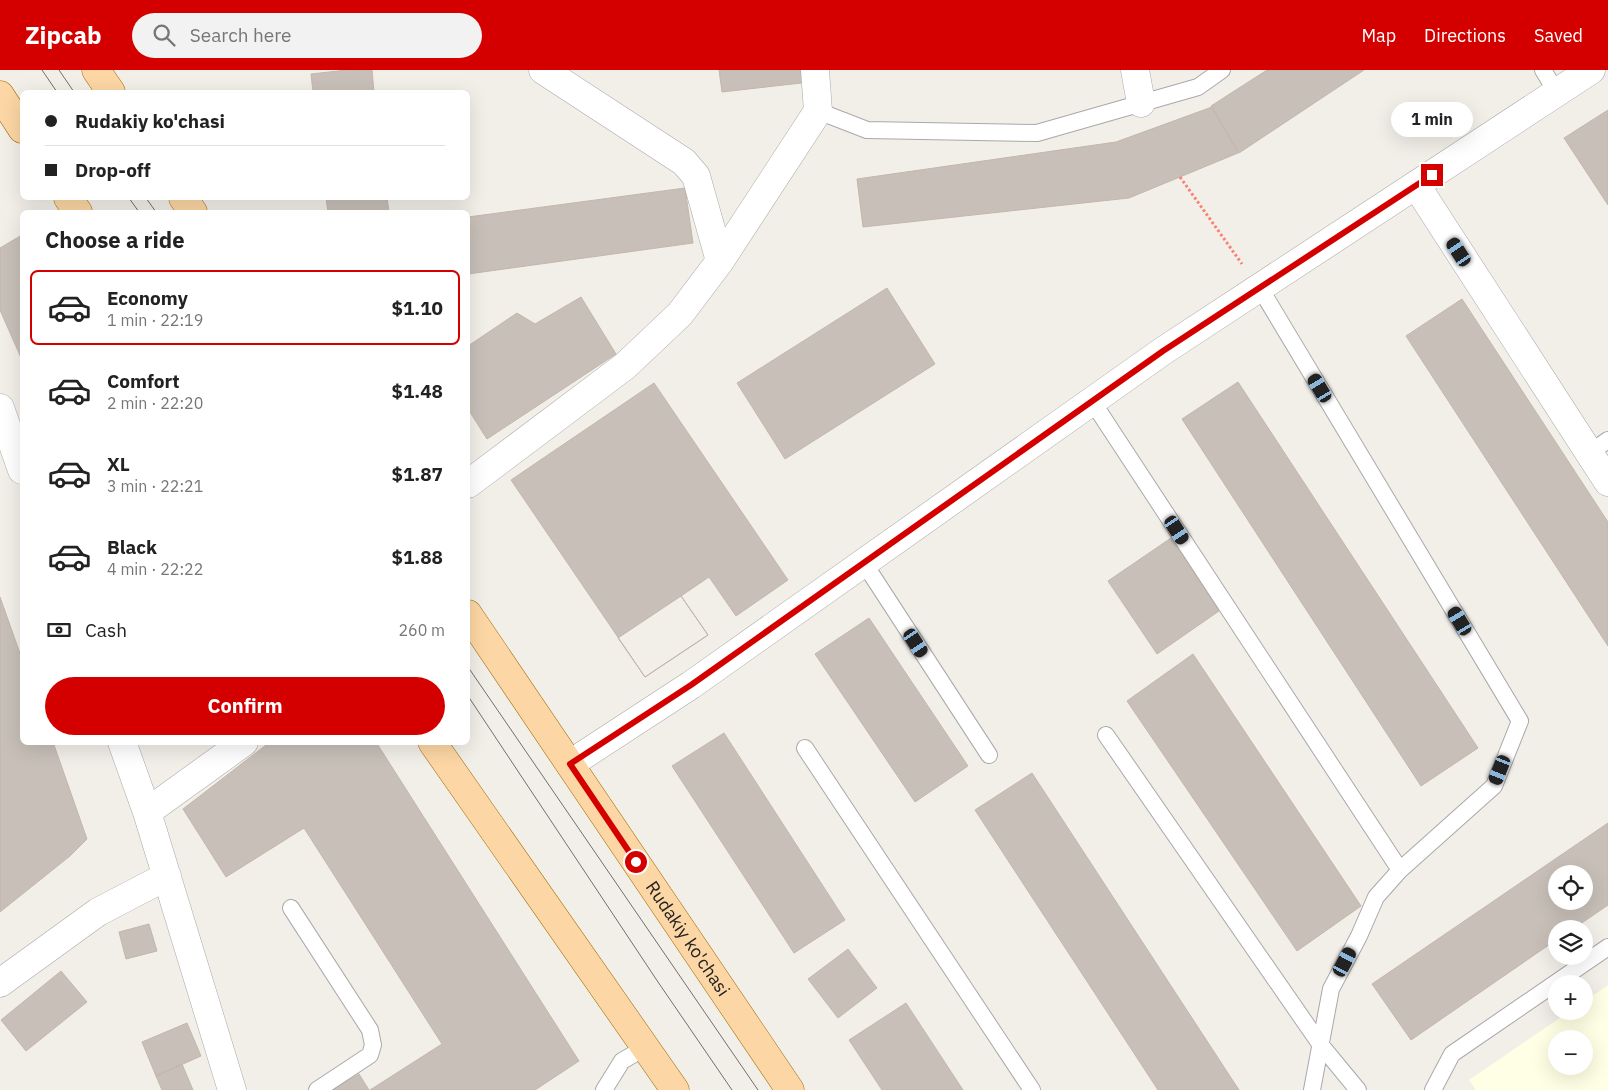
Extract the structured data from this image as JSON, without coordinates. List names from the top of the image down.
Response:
{
  "streets": {
    "main road": ["Rudakiy ko'chasi"]
  },
  "page": {
    "header": "Zipcab",
    "search": "Search here",
    "nav": ["Map", "Directions", "Saved"],
    "banner": ["Rudakiy ko'chasi", "Drop-off"],
    "bubble": "1 min",
    "heading": "Choose a ride",
    "list": [
      {
        "name": "Economy",
        "note": "1 min · 22:19",
        "value": "$1.10"
      },
      {
        "name": "Comfort",
        "note": "2 min · 22:20",
        "value": "$1.48"
      },
      {
        "name": "XL",
        "note": "3 min · 22:21",
        "value": "$1.87"
      },
      {
        "name": "Black",
        "note": "4 min · 22:22",
        "value": "$1.88"
      }
    ],
    "pay": ["Cash", "260 m"],
    "buttons": "Confirm",
    "map_buttons": ["+", "−"]
  }
}
